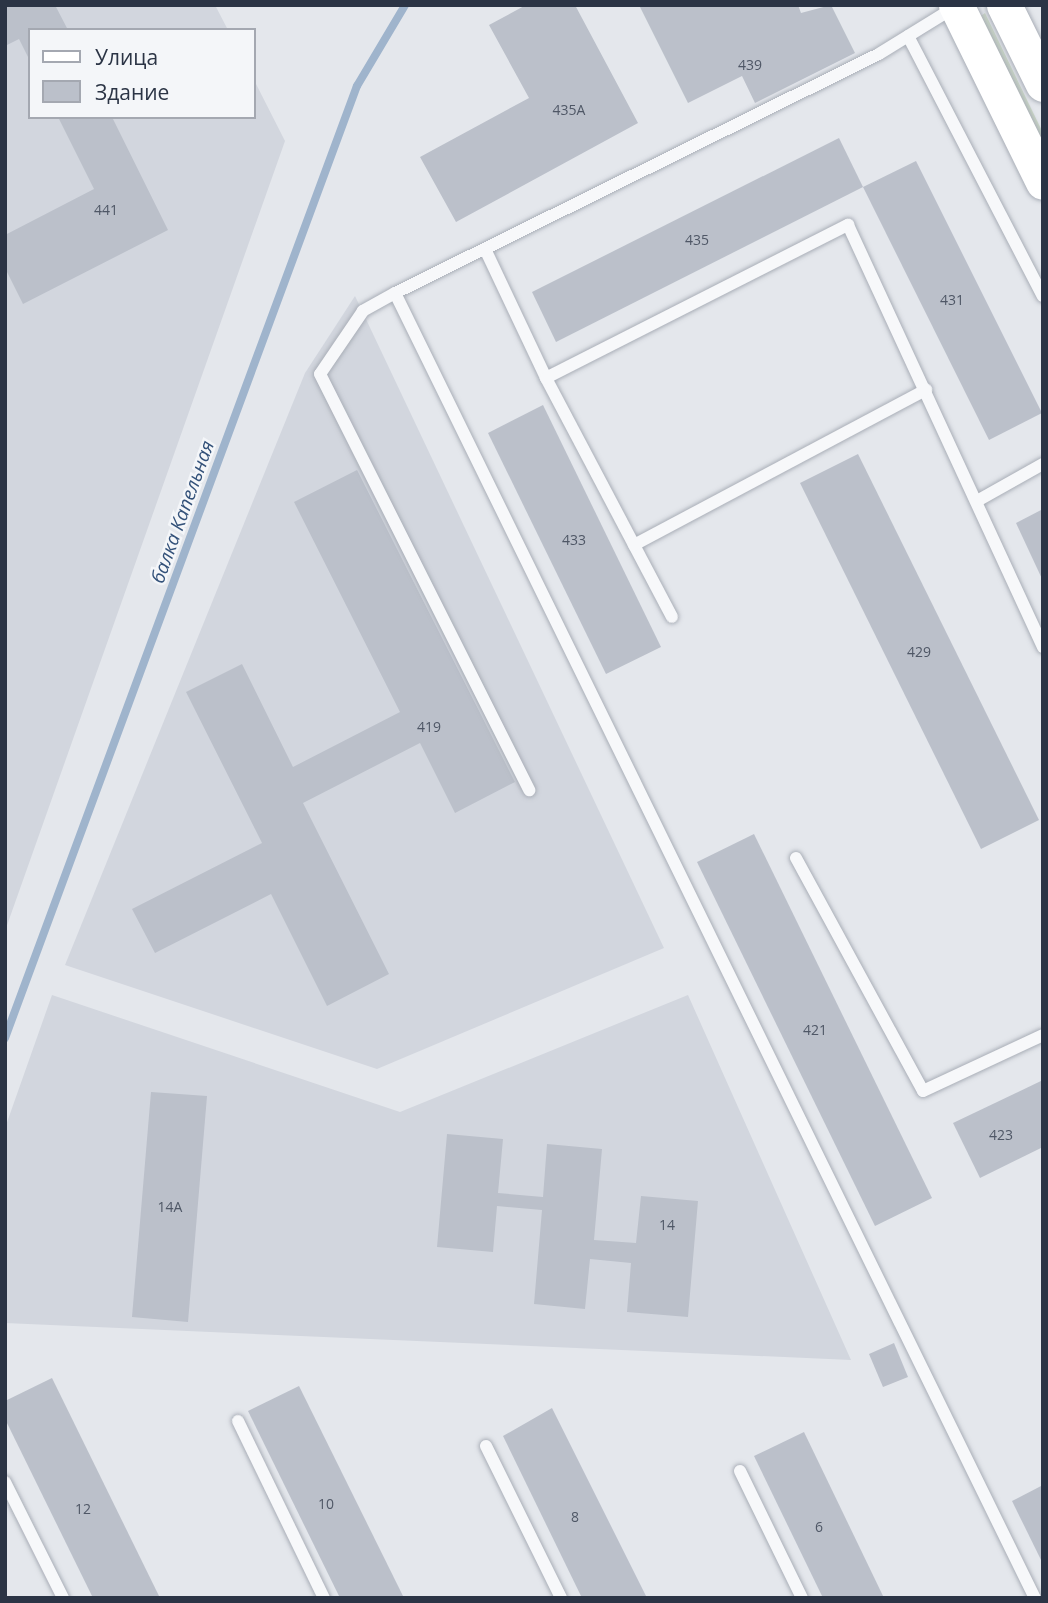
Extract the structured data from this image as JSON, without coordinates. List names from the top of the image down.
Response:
{
  "water": ["балка Капельная"],
  "house_numbers": [
    "439",
    "435А",
    "441",
    "435",
    "431",
    "433",
    "429",
    "419",
    "421",
    "423",
    "14А",
    "14",
    "10",
    "12",
    "8",
    "6"
  ],
  "legend": ["Улица", "Здание"]
}
